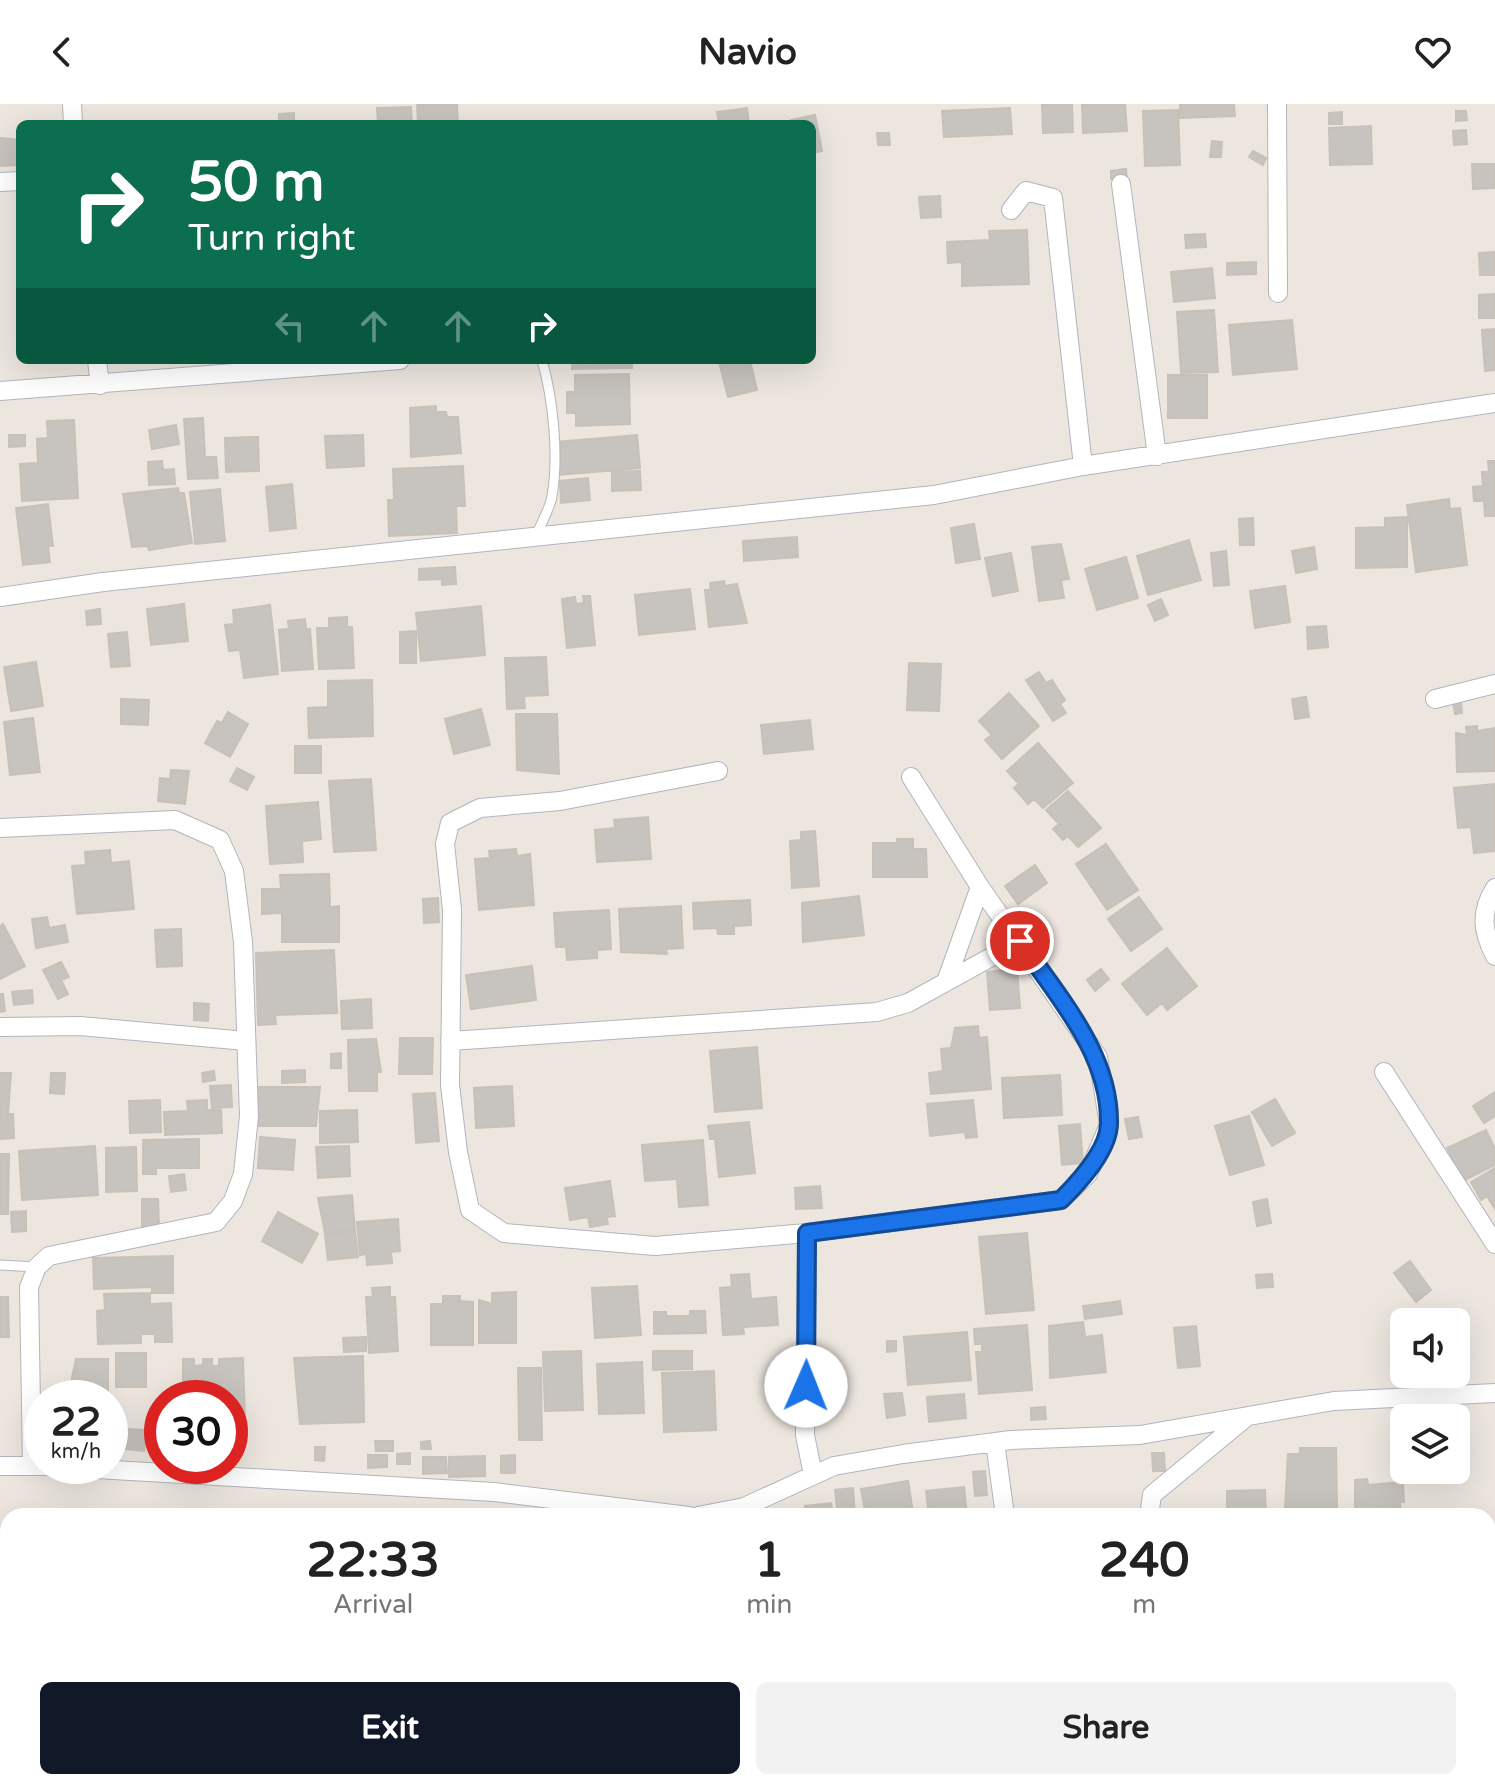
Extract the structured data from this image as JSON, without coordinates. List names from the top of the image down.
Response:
{
  "page": {
    "header": "Navio",
    "turn": ["50 m", "Turn right"],
    "speed": "22 km/h",
    "limit": "30",
    "eta": [
      "22:33",
      "Arrival",
      "1",
      "min",
      "240",
      "m"
    ],
    "buttons": ["Exit", "Share"]
  }
}
